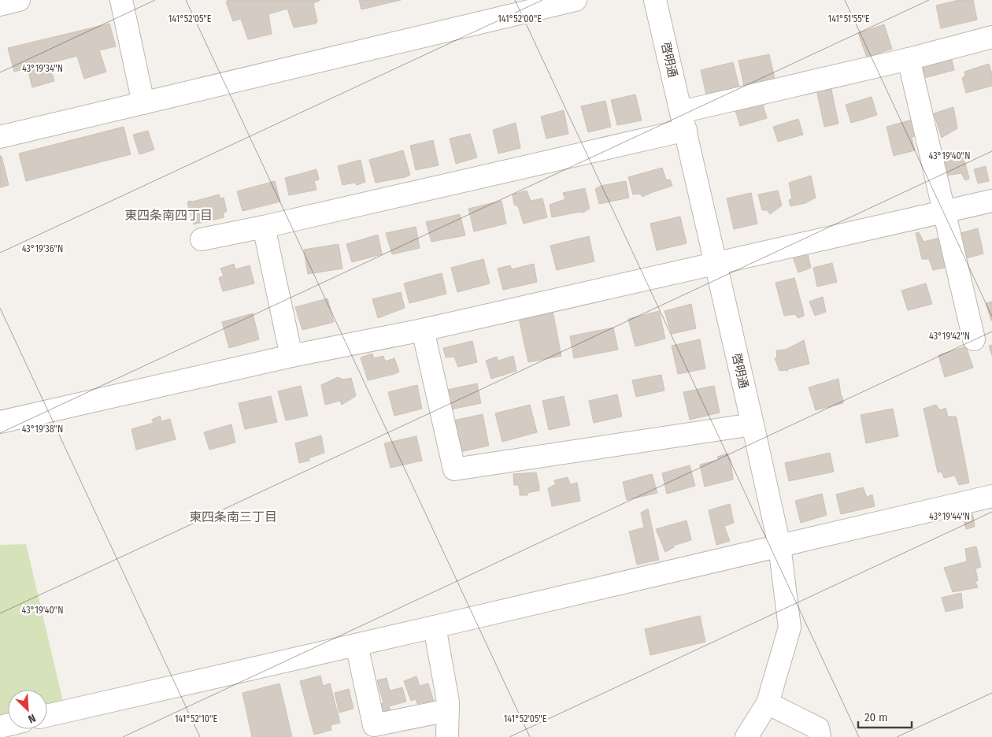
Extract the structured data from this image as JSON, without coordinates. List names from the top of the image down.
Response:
{
  "streets": {
    "street": ["啓明通"]
  },
  "districts": ["東四条南四丁目", "東四条南三丁目"],
  "scale_bar": "20 m",
  "north": "bottom right",
  "coordinates": [
    "141°52'05\"E",
    "141°52'00\"E",
    "141°51'55\"E",
    "43°19'34\"N",
    "43°19'40\"N",
    "43°19'36\"N",
    "43°19'42\"N",
    "43°19'38\"N",
    "43°19'44\"N",
    "141°52'10\"E"
  ]
}
